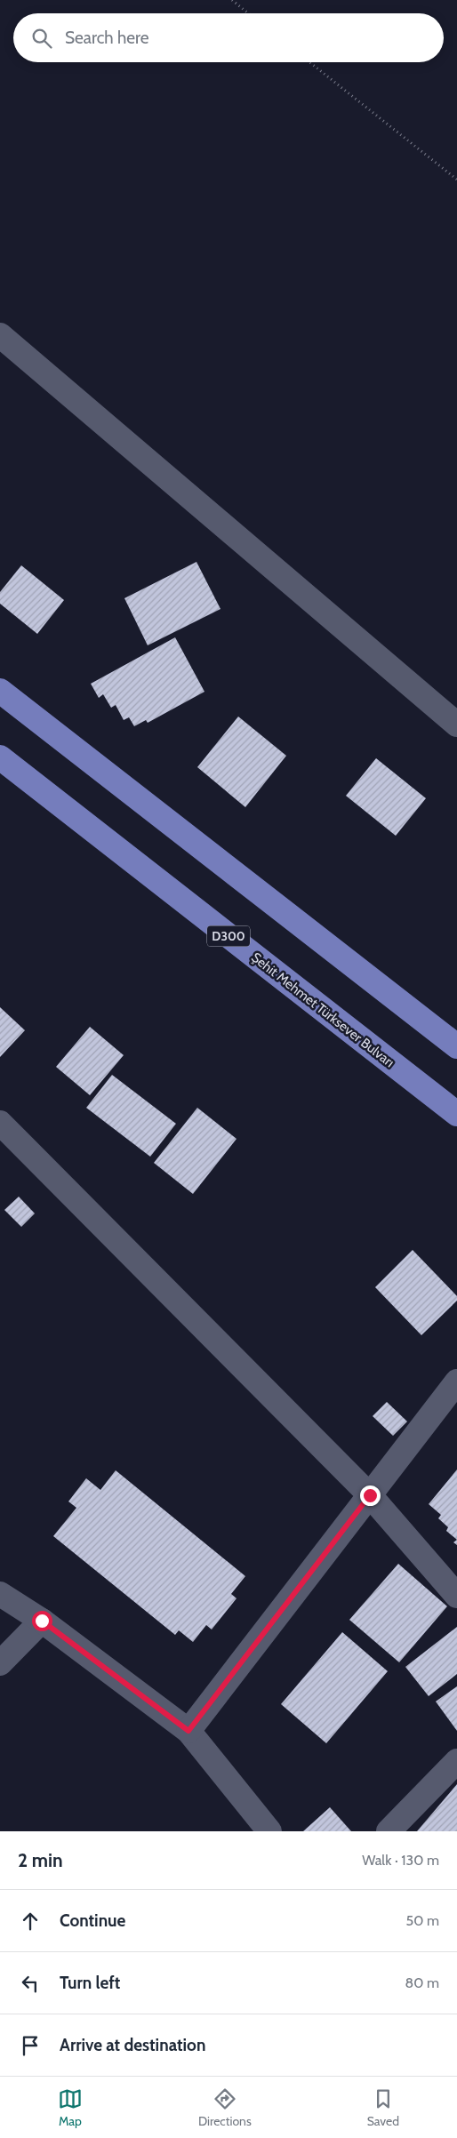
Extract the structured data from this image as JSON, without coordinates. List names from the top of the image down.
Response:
{
  "streets": {
    "highway": ["D300", "Şehit Mehmet Türksever Bulvarı"]
  },
  "page": {
    "search": "Search here",
    "heading": ["2 min", "Walk · 130 m"],
    "list": [
      ["Continue", "50 m"],
      ["Turn left", "80 m"],
      "Arrive at destination"
    ],
    "nav": ["Map", "Directions", "Saved"]
  }
}
